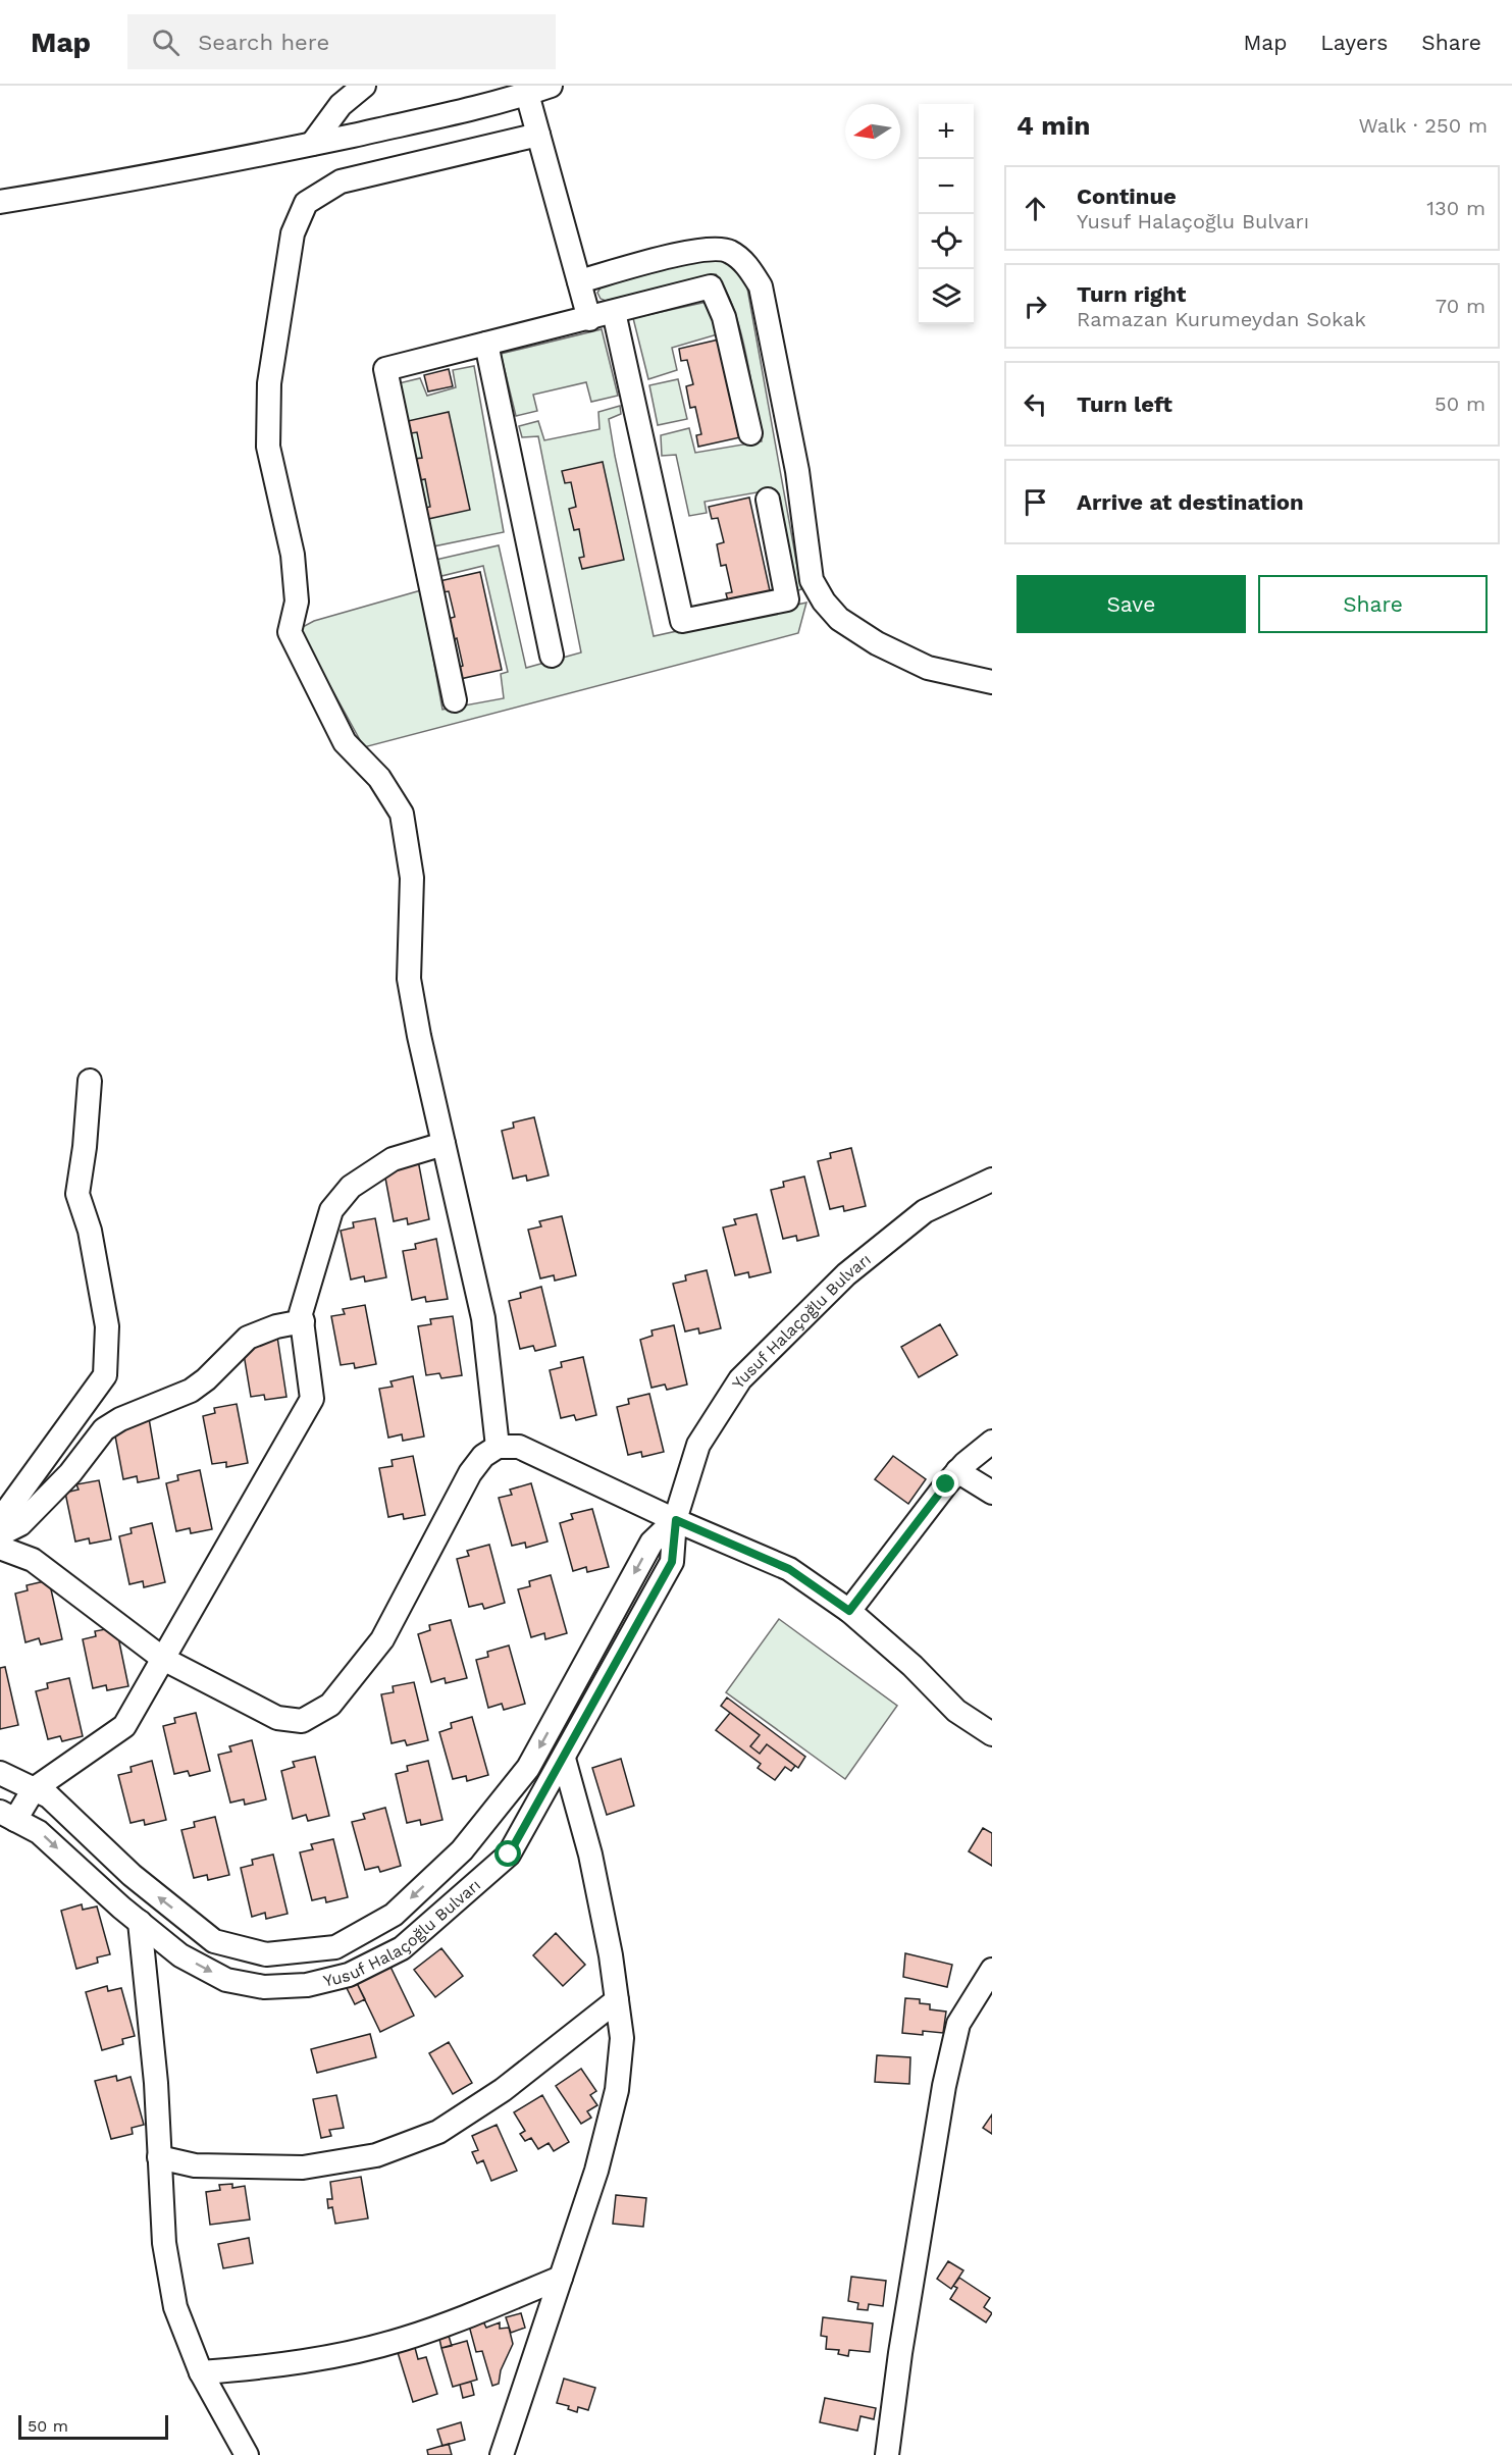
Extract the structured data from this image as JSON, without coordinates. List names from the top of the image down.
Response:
{
  "streets": {
    "street": ["Yusuf Halaçoğlu Bulvarı"]
  },
  "scale_bar": "50 m",
  "north": "left",
  "page": {
    "header": "Map",
    "search": "Search here",
    "nav": ["Map", "Layers", "Share"],
    "heading": ["4 min", "Walk · 250 m"],
    "map_buttons": ["+", "−"],
    "list": [
      ["Continue", "Yusuf Halaçoğlu Bulvarı", "130 m"],
      ["Turn right", "Ramazan Kurumeydan Sokak", "70 m"],
      ["Turn left", "50 m"],
      "Arrive at destination"
    ],
    "buttons": ["Save", "Share"],
    "scale": "50 m"
  }
}
